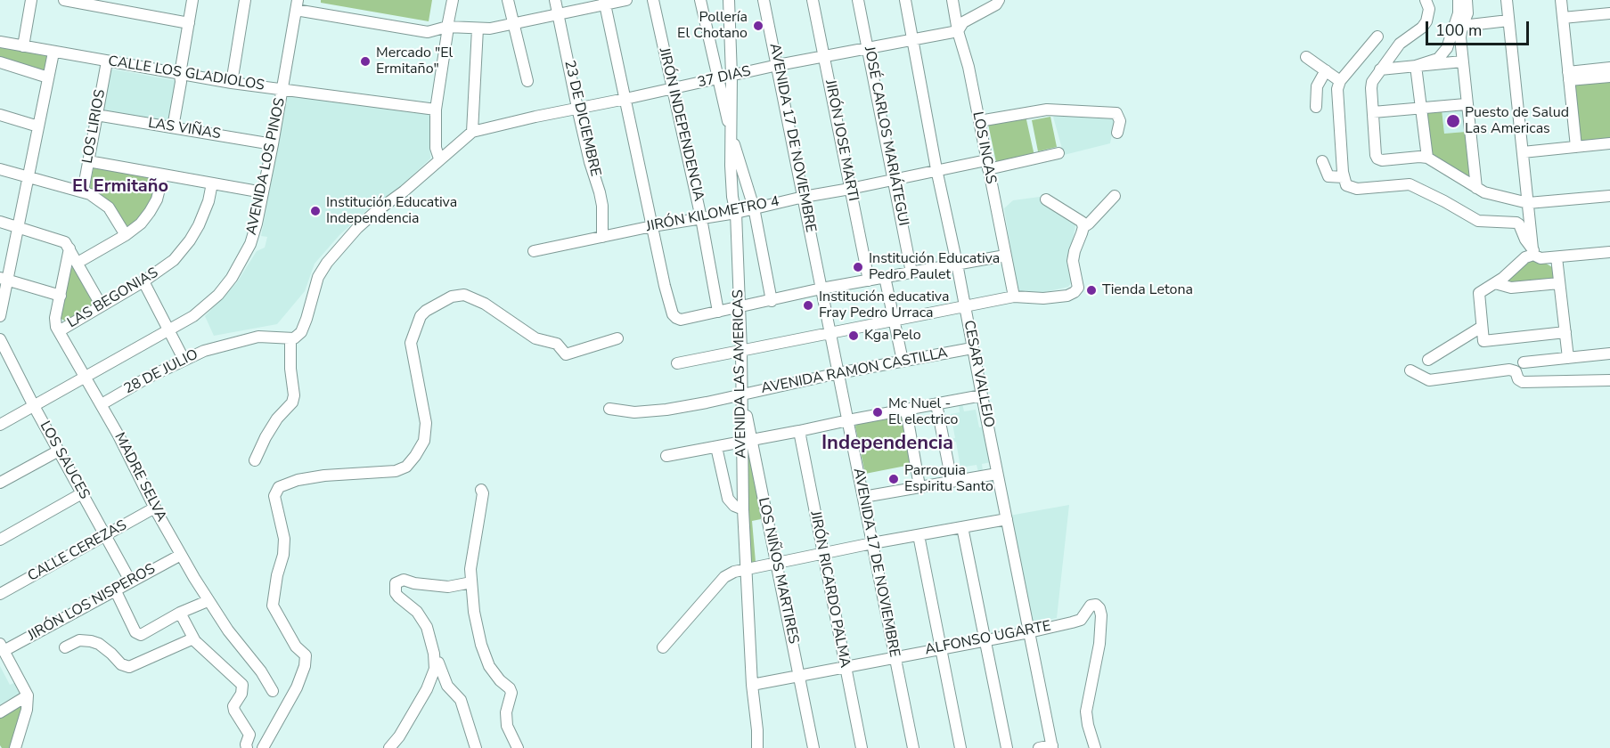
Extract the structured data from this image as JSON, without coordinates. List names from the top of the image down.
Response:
{
  "streets": {
    "street": [
      "CALLE LOS GLADIOLOS",
      "37 DIAS",
      "23 DE DICIEMBRE",
      "JIRÓN INDEPENDENCIA",
      "LOS LIRIOS",
      "LAS VIÑAS",
      "JOSÉ CARLOS MARIÁTEGUI",
      "AVENIDA 17 DE NOVIEMBRE",
      "JIRÓN JOSE MARTI",
      "LOS INCAS",
      "AVENIDA LOS PINOS",
      "JIRÓN KILOMETRO 4",
      "LAS BEGONIAS",
      "AVENIDA RAMON CASTILLA",
      "28 DE JULIO",
      "AVENIDA LAS AMERICAS",
      "CESAR VALLEJO",
      "LOS SAUCES",
      "MADRE SELVA",
      "CALLE CEREZAS",
      "LOS NIÑOS MARTIRES",
      "JIRÓN RICARDO PALMA",
      "JIRÓN LOS NISPEROS",
      "ALFONSO UGARTE"
    ]
  },
  "crossings": [
    ["CALLE LOS GLADIOLOS", "LOS LIRIOS"],
    ["CALLE LOS GLADIOLOS", "AVENIDA LOS PINOS"],
    ["37 DIAS", "23 DE DICIEMBRE"],
    ["37 DIAS", "JIRÓN INDEPENDENCIA"],
    ["37 DIAS", "JOSÉ CARLOS MARIÁTEGUI"],
    ["37 DIAS", "AVENIDA 17 DE NOVIEMBRE"],
    ["37 DIAS", "JIRÓN JOSE MARTI"],
    ["37 DIAS", "LOS INCAS"],
    ["37 DIAS", "AVENIDA LAS AMERICAS"],
    ["37 DIAS", "CESAR VALLEJO"],
    ["23 DE DICIEMBRE", "JIRÓN KILOMETRO 4"],
    ["JIRÓN INDEPENDENCIA", "JIRÓN KILOMETRO 4"],
    ["LOS LIRIOS", "LAS VIÑAS"],
    ["LAS VIÑAS", "AVENIDA LOS PINOS"],
    ["JOSÉ CARLOS MARIÁTEGUI", "JIRÓN KILOMETRO 4"],
    ["AVENIDA 17 DE NOVIEMBRE", "JIRÓN KILOMETRO 4"],
    ["AVENIDA 17 DE NOVIEMBRE", "AVENIDA RAMON CASTILLA"],
    ["AVENIDA 17 DE NOVIEMBRE", "ALFONSO UGARTE"],
    ["JIRÓN JOSE MARTI", "JIRÓN KILOMETRO 4"],
    ["LOS INCAS", "JIRÓN KILOMETRO 4"],
    ["AVENIDA LOS PINOS", "LOS SAUCES"],
    ["AVENIDA LOS PINOS", "MADRE SELVA"],
    ["JIRÓN KILOMETRO 4", "AVENIDA LAS AMERICAS"],
    ["JIRÓN KILOMETRO 4", "CESAR VALLEJO"],
    ["LAS BEGONIAS", "MADRE SELVA"],
    ["AVENIDA RAMON CASTILLA", "AVENIDA LAS AMERICAS"],
    ["AVENIDA RAMON CASTILLA", "CESAR VALLEJO"],
    ["AVENIDA RAMON CASTILLA", "LOS NIÑOS MARTIRES"],
    ["28 DE JULIO", "MADRE SELVA"],
    ["AVENIDA LAS AMERICAS", "LOS NIÑOS MARTIRES"],
    ["AVENIDA LAS AMERICAS", "ALFONSO UGARTE"],
    ["CESAR VALLEJO", "ALFONSO UGARTE"],
    ["LOS SAUCES", "CALLE CEREZAS"],
    ["LOS SAUCES", "JIRÓN LOS NISPEROS"],
    ["MADRE SELVA", "CALLE CEREZAS"],
    ["MADRE SELVA", "JIRÓN LOS NISPEROS"],
    ["LOS NIÑOS MARTIRES", "ALFONSO UGARTE"],
    ["JIRÓN RICARDO PALMA", "ALFONSO UGARTE"]
  ],
  "districts": ["El Ermitaño", "Independencia"],
  "places": [
    "Pollería El Chotano",
    "Mercado \"El Ermitaño\"",
    "Puesto de Salud Las Americas",
    "Institución Educativa Independencia",
    "Institución Educativa Pedro Paulet",
    "Tienda Letona",
    "Institución educativa Fray Pedro Urraca",
    "Kga Pelo",
    "Mc Nuel - El electrico",
    "Parroquia Espiritu Santo"
  ],
  "scale_bar": "100 m"
}
